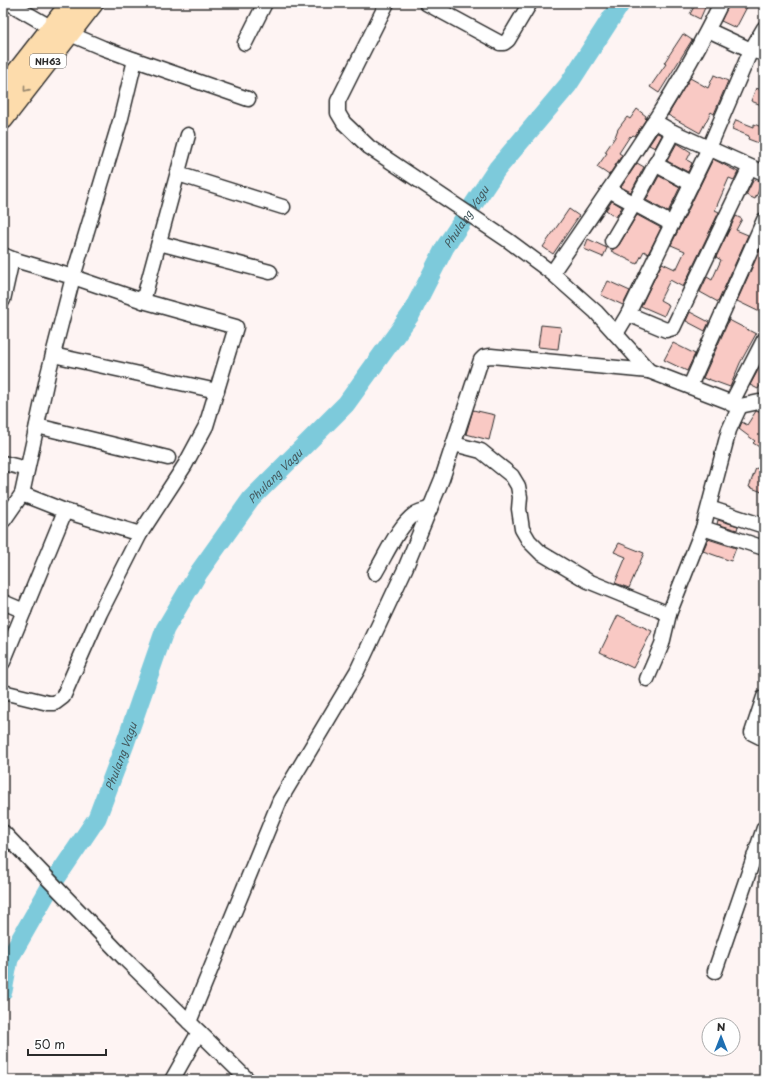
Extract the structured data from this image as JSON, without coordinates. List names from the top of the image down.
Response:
{
  "streets": {
    "highway": ["NH63"]
  },
  "water": ["Phulang Vagu"],
  "scale_bar": "50 m",
  "north": "top"
}
